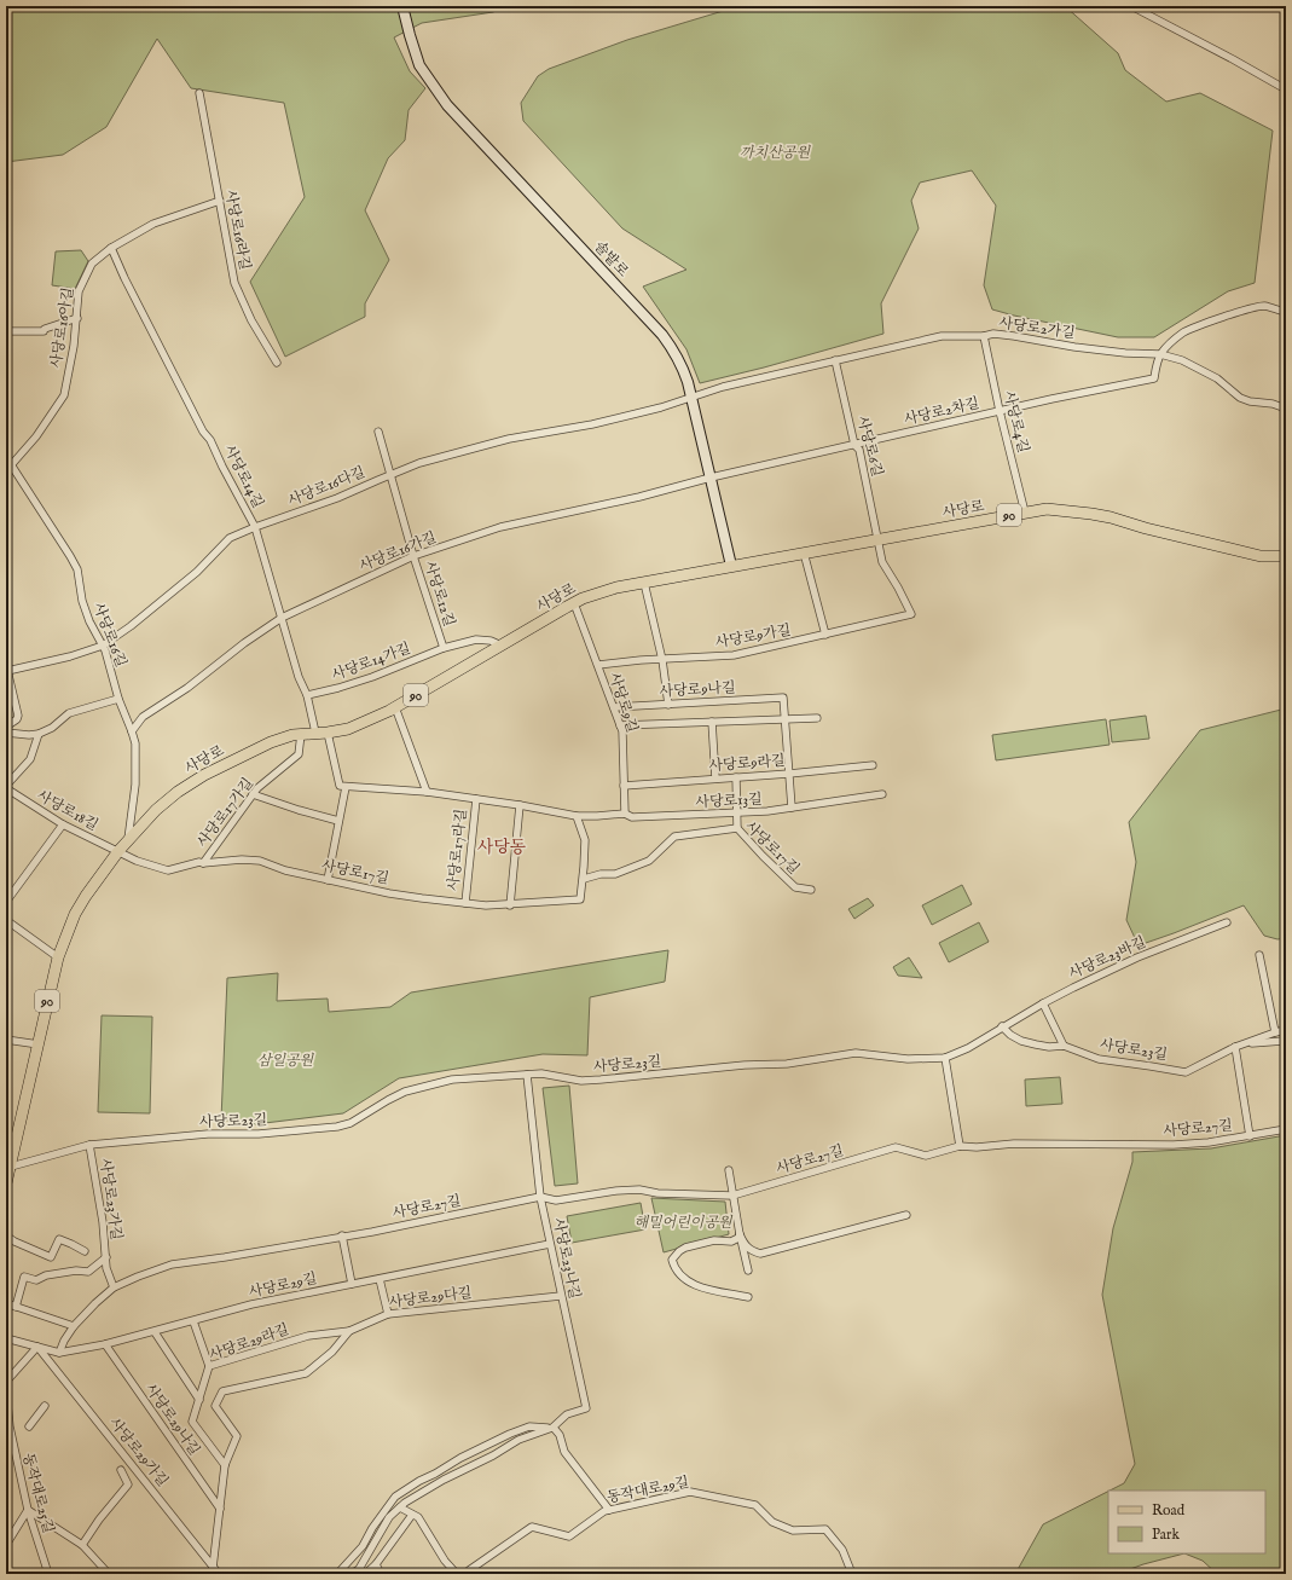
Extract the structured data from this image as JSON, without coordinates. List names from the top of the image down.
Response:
{
  "streets": {
    "main road": ["사당로", "90"],
    "street": [
      "사당로16라길",
      "솔밭로",
      "사당로16아길",
      "사당로2가길",
      "사당로2차길",
      "사당로4길",
      "사당로6길",
      "사당로14길",
      "사당로16다길",
      "사당로16가길",
      "사당로12길",
      "사당로16길",
      "사당로9가길",
      "사당로14가길",
      "사당로9나길",
      "사당로9길",
      "사당로9라길",
      "사당로13길",
      "사당로18길",
      "사당로17가길",
      "사당로17길",
      "사당로17라길",
      "사당로23바길",
      "사당로23길",
      "사당로27길",
      "사당로23가길",
      "사당로23나길",
      "사당로29길",
      "사당로29다길",
      "사당로29라길",
      "사당로29나길",
      "사당로29가길",
      "동작대로29길",
      "동작대로25길"
    ]
  },
  "crossings": [
    ["사당로16라길", "사당로16아길"],
    ["솔밭로", "사당로2가길"],
    ["솔밭로", "사당로2차길"],
    ["솔밭로", "사당로16다길"],
    ["솔밭로", "사당로"],
    ["솔밭로", "사당로16가길"],
    ["사당로16아길", "사당로14길"],
    ["사당로16아길", "사당로16길"],
    ["사당로2가길", "사당로2차길"],
    ["사당로2가길", "사당로4길"],
    ["사당로2가길", "사당로6길"],
    ["사당로2가길", "사당로16다길"],
    ["사당로2차길", "사당로4길"],
    ["사당로2차길", "사당로6길"],
    ["사당로2차길", "사당로16가길"],
    ["사당로4길", "사당로"],
    ["사당로6길", "사당로"],
    ["사당로6길", "사당로9가길"],
    ["사당로14길", "사당로16다길"],
    ["사당로14길", "사당로"],
    ["사당로14길", "사당로16가길"],
    ["사당로14길", "사당로14가길"],
    ["사당로16다길", "사당로12길"],
    ["사당로16다길", "사당로16길"],
    ["사당로", "사당로12길"],
    ["사당로", "사당로16길"],
    ["사당로", "사당로9길"],
    ["사당로", "사당로18길"],
    ["사당로", "사당로17가길"],
    ["사당로", "사당로17길"],
    ["사당로", "사당로23길"],
    ["사당로16가길", "사당로12길"],
    ["사당로16가길", "사당로16길"],
    ["사당로12길", "사당로14가길"],
    ["사당로9가길", "사당로9길"],
    ["사당로9나길", "사당로9길"],
    ["사당로9길", "사당로9라길"],
    ["사당로9길", "사당로13길"],
    ["사당로13길", "사당로17라길"],
    ["사당로18길", "사당로17길"],
    ["사당로17가길", "사당로17길"],
    ["사당로17길", "사당로17라길"],
    ["사당로23바길", "사당로23길"],
    ["사당로23길", "사당로23가길"],
    ["사당로23길", "사당로23나길"],
    ["사당로27길", "사당로23가길"],
    ["사당로27길", "사당로23나길"],
    ["사당로27길", "사당로29길"],
    ["사당로23나길", "사당로29길"],
    ["사당로23나길", "사당로29다길"],
    ["사당로29길", "사당로29나길"],
    ["사당로29길", "사당로29가길"],
    ["사당로29다길", "사당로29라길"],
    ["사당로29다길", "사당로29나길"],
    ["사당로29다길", "사당로29가길"]
  ],
  "districts": ["사당동"],
  "parks": ["까치산공원", "삼일공원", "해밀어린이공원"],
  "legend": ["Road", "Park"]
}
